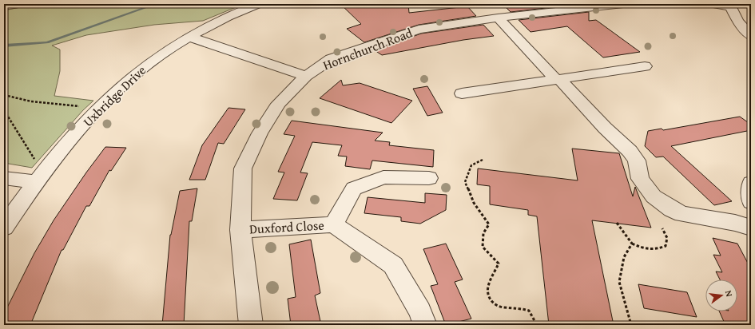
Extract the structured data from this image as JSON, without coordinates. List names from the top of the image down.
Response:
{
  "streets": {
    "street": ["Hornchurch Road", "Uxbridge Drive", "Duxford Close"]
  },
  "crossings": [
    ["Hornchurch Road", "Duxford Close"]
  ],
  "north": "right"
}
